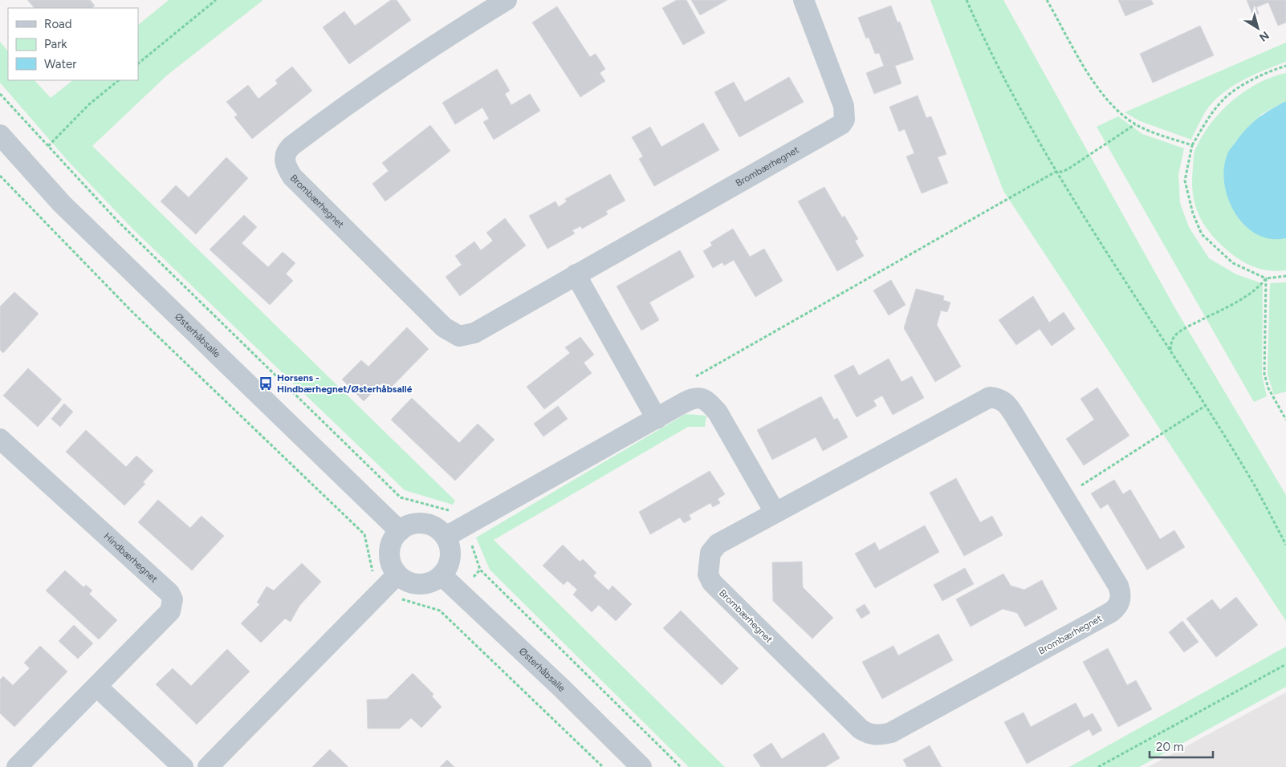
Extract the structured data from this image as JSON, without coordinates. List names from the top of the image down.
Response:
{
  "streets": {
    "street": ["Brombærhegnet", "Østerhåbsalle", "Hindbærhegnet"]
  },
  "places": {
    "bus stop": ["Horsens - Hindbærhegnet/Østerhåbsallé"]
  },
  "legend": ["Road", "Park", "Water"],
  "scale_bar": "20 m",
  "north": "bottom right"
}
